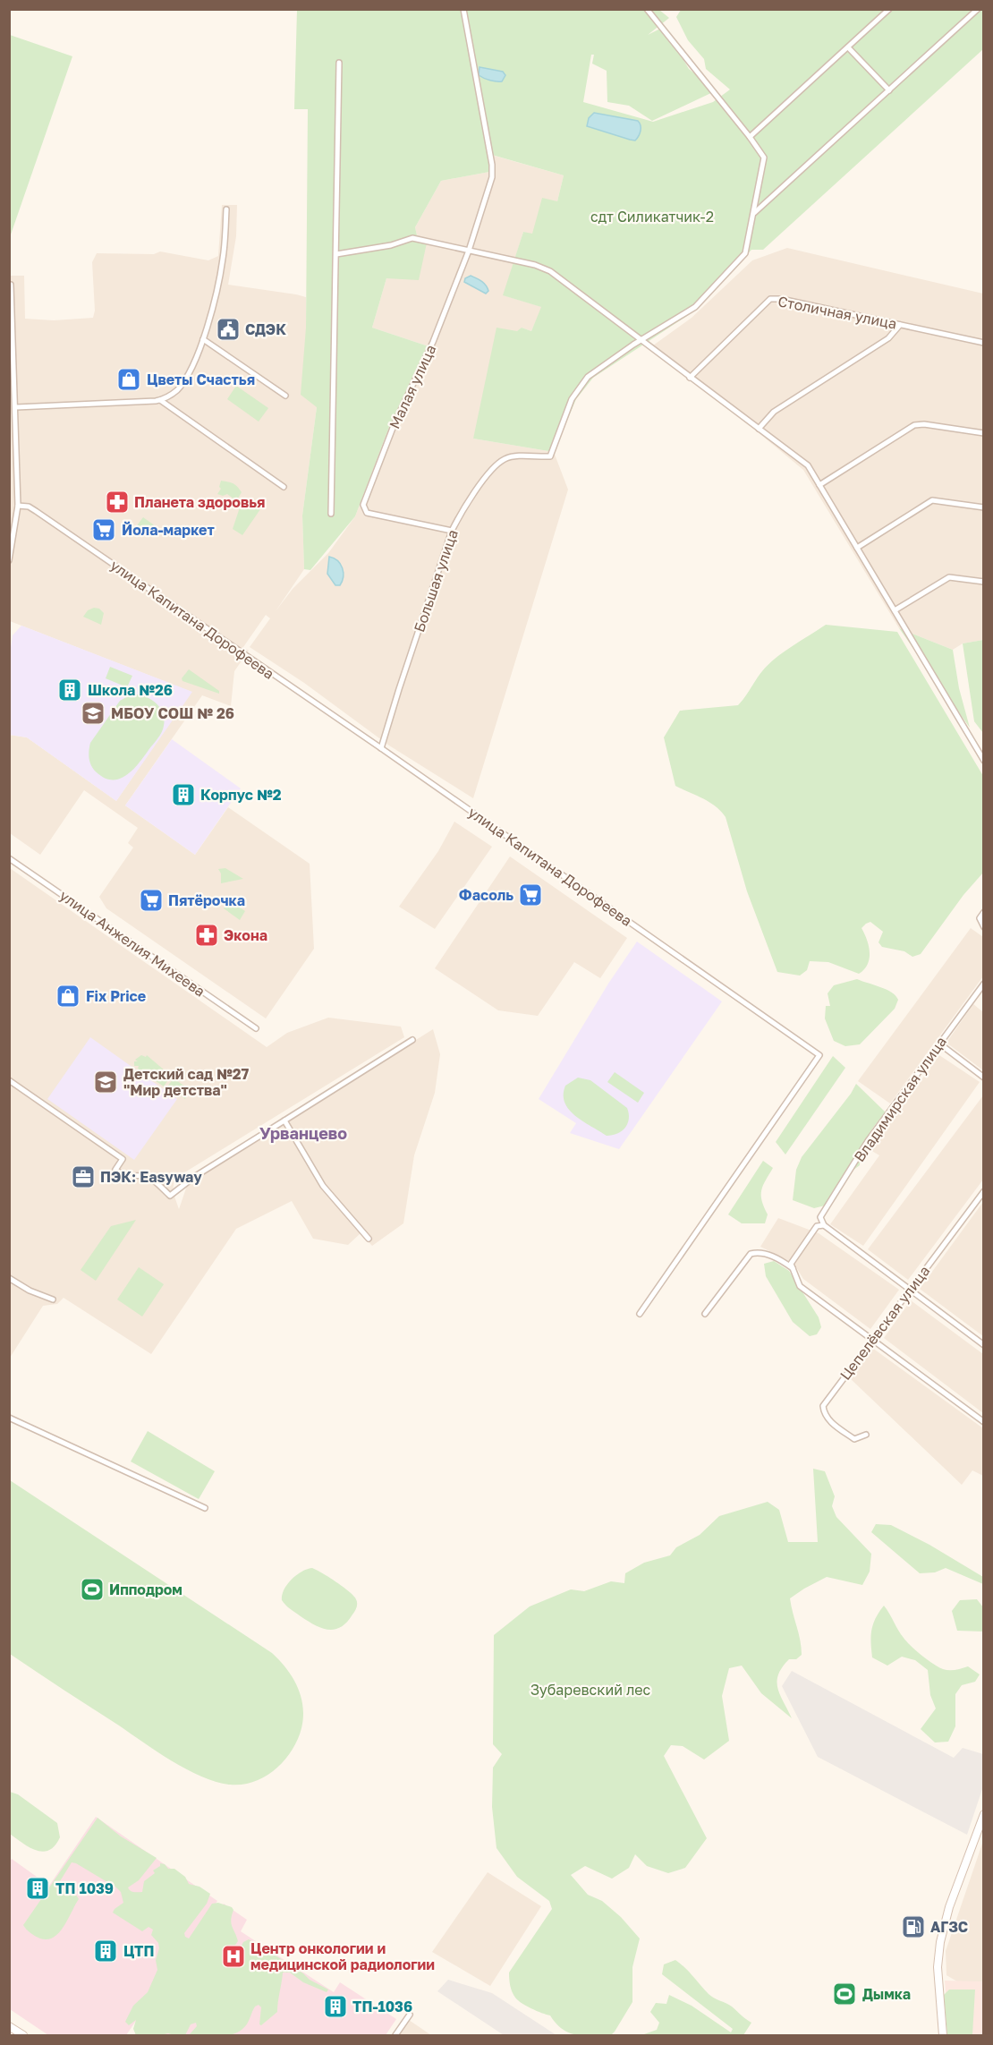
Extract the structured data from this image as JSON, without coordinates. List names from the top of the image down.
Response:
{
  "streets": {
    "street": [
      "Столичная улица",
      "Малая улица",
      "Большая улица",
      "улица Капитана Дорофеева",
      "улица Анжелия Михеева",
      "Владимирская улица",
      "Цепелёвская улица"
    ]
  },
  "crossings": [
    ["Малая улица", "Большая улица"],
    ["Большая улица", "улица Капитана Дорофеева"]
  ],
  "districts": ["Урванцево"],
  "parks": ["сдт Силикатчик-2", "Зубаревский лес"],
  "places": {
    "public building": ["СДЭК"],
    "shop": ["Цветы Счастья", "Fix Price"],
    "pharmacy": ["Планета здоровья", "Экона"],
    "supermarket": ["Йола-маркет", "Фасоль", "Пятёрочка"],
    "building": [
      "Школа №26",
      "Корпус №2",
      "ТП 1039",
      "ЦТП",
      "ТП-1036"
    ],
    "school or university": ["МБОУ СОШ № 26", "Детский сад №27 \"Мир детства\""],
    "office": ["ПЭК: Easyway"],
    "sports": ["Ипподром", "Дымка"],
    "fuel station": ["АГЗС"],
    "hospital": ["Центр онкологии и медицинской радиологии"]
  }
}
